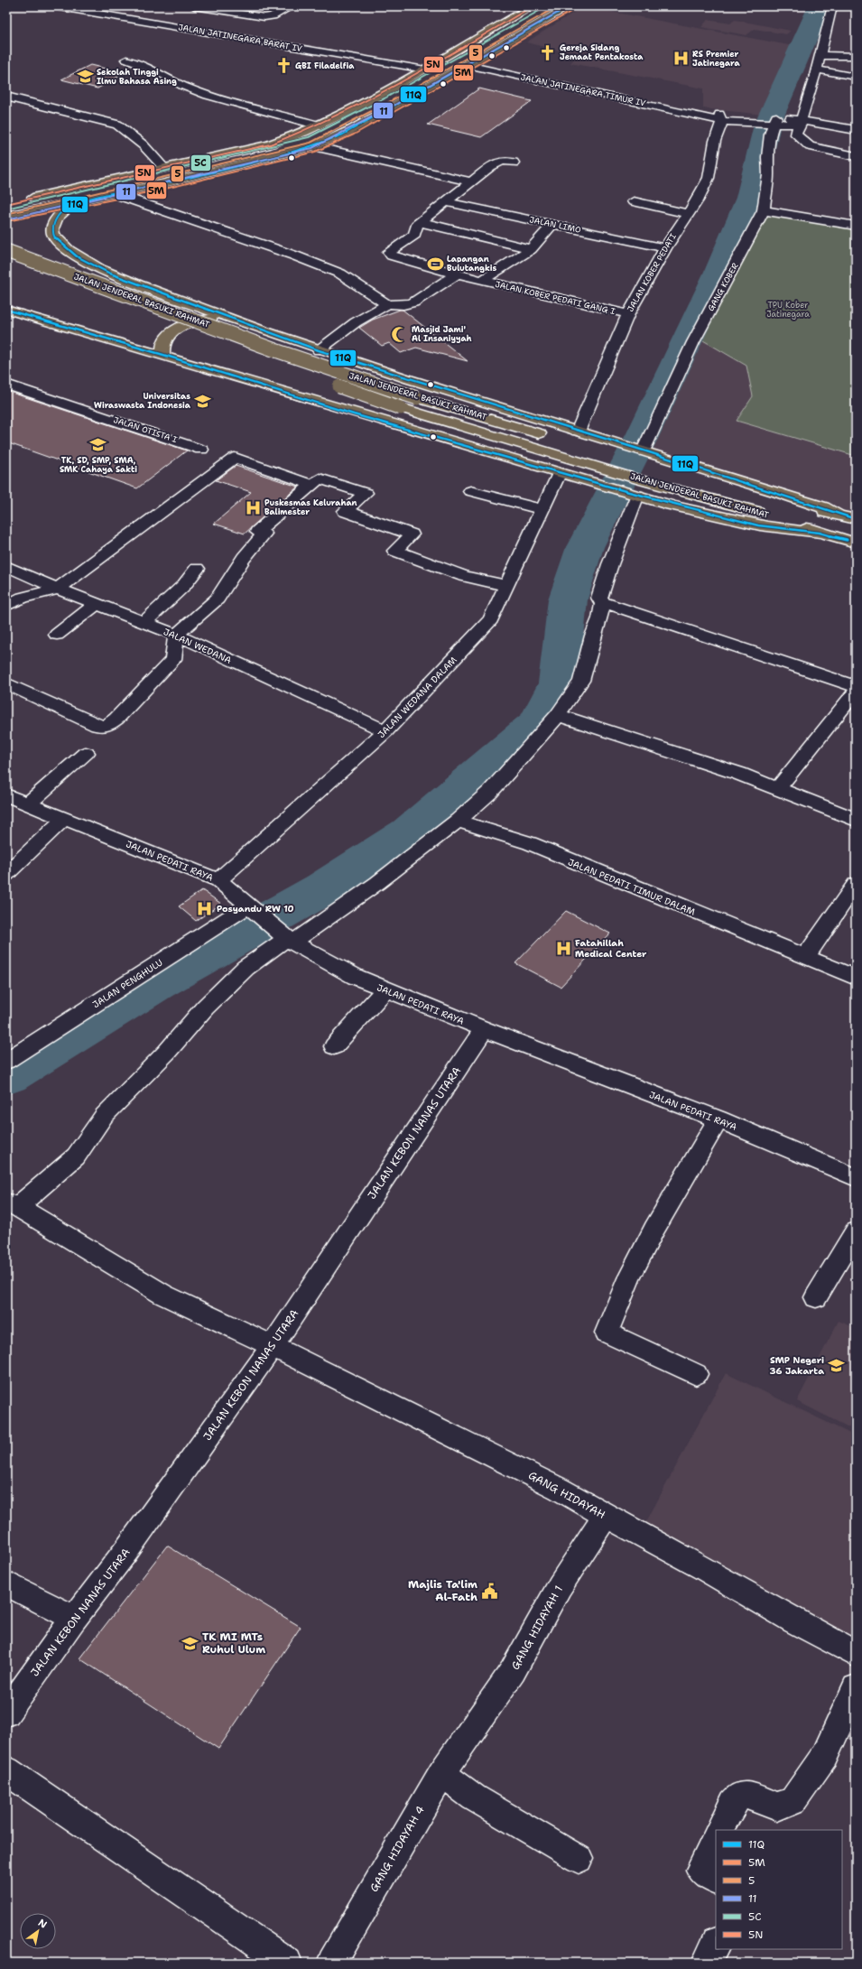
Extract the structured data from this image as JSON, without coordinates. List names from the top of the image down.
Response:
{
  "streets": {
    "main road": ["JALAN JENDERAL BASUKI RAHMAT"],
    "street": [
      "JALAN JATINEGARA BARAT IV",
      "JALAN JATINEGARA TIMUR IV",
      "JALAN LIMO",
      "JALAN KOBER PEDATI",
      "GANG KOBER",
      "JALAN KOBER PEDATI GANG I",
      "JALAN OTISTA I",
      "JALAN WEDANA",
      "JALAN WEDANA DALAM",
      "JALAN PEDATI RAYA",
      "JALAN PEDATI TIMUR DALAM",
      "JALAN PENGHULU",
      "JALAN KEBON NANAS UTARA",
      "GANG HIDAYAH",
      "GANG HIDAYAH 1",
      "GANG HIDAYAH 4"
    ]
  },
  "crossings": [
    ["JALAN JATINEGARA TIMUR IV", "JALAN KOBER PEDATI"],
    ["JALAN JATINEGARA TIMUR IV", "GANG KOBER"],
    ["JALAN LIMO", "JALAN KOBER PEDATI"],
    ["JALAN KOBER PEDATI", "JALAN KOBER PEDATI GANG I"],
    ["JALAN KOBER PEDATI", "JALAN JENDERAL BASUKI RAHMAT"],
    ["GANG KOBER", "JALAN JENDERAL BASUKI RAHMAT"],
    ["JALAN JENDERAL BASUKI RAHMAT", "JALAN WEDANA DALAM"],
    ["JALAN WEDANA", "JALAN WEDANA DALAM"],
    ["JALAN WEDANA DALAM", "JALAN PEDATI RAYA"],
    ["JALAN PEDATI RAYA", "JALAN PENGHULU"],
    ["JALAN PEDATI RAYA", "JALAN KEBON NANAS UTARA"],
    ["JALAN KEBON NANAS UTARA", "GANG HIDAYAH"],
    ["GANG HIDAYAH", "GANG HIDAYAH 1"],
    ["GANG HIDAYAH 1", "GANG HIDAYAH 4"]
  ],
  "parks": ["TPU Kober Jatinegara"],
  "places": {
    "church": ["Gereja Sidang Jemaat Pentakosta", "GBI Filadelfia"],
    "hospital": [
      "RS Premier Jatinegara",
      "Puskesmas Kelurahan Balimester",
      "Posyandu RW 10",
      "Fatahillah Medical Center"
    ],
    "school or university": [
      "Sekolah Tinggi Ilmu Bahasa Asing",
      "Universitas Wiraswasta Indonesia",
      "TK, SD, SMP, SMA, SMK Cahaya Sakti",
      "SMP Negeri 36 Jakarta",
      "TK MI MTs Ruhul Ulum"
    ],
    "sports": ["Lapangan Bulutangkis"],
    "mosque": ["Masjid Jami' Al Insaniyyah"],
    "public building": ["Majlis Ta'lim Al-Fath"]
  },
  "lines": [
    "transit line 11Q",
    "transit line 5",
    "transit line 5C",
    "transit line 5N",
    "transit line 5M",
    "transit line 11"
  ],
  "legend": [
    "11Q",
    "5M",
    "5",
    "11",
    "5C",
    "5N"
  ],
  "north": "top right"
}
